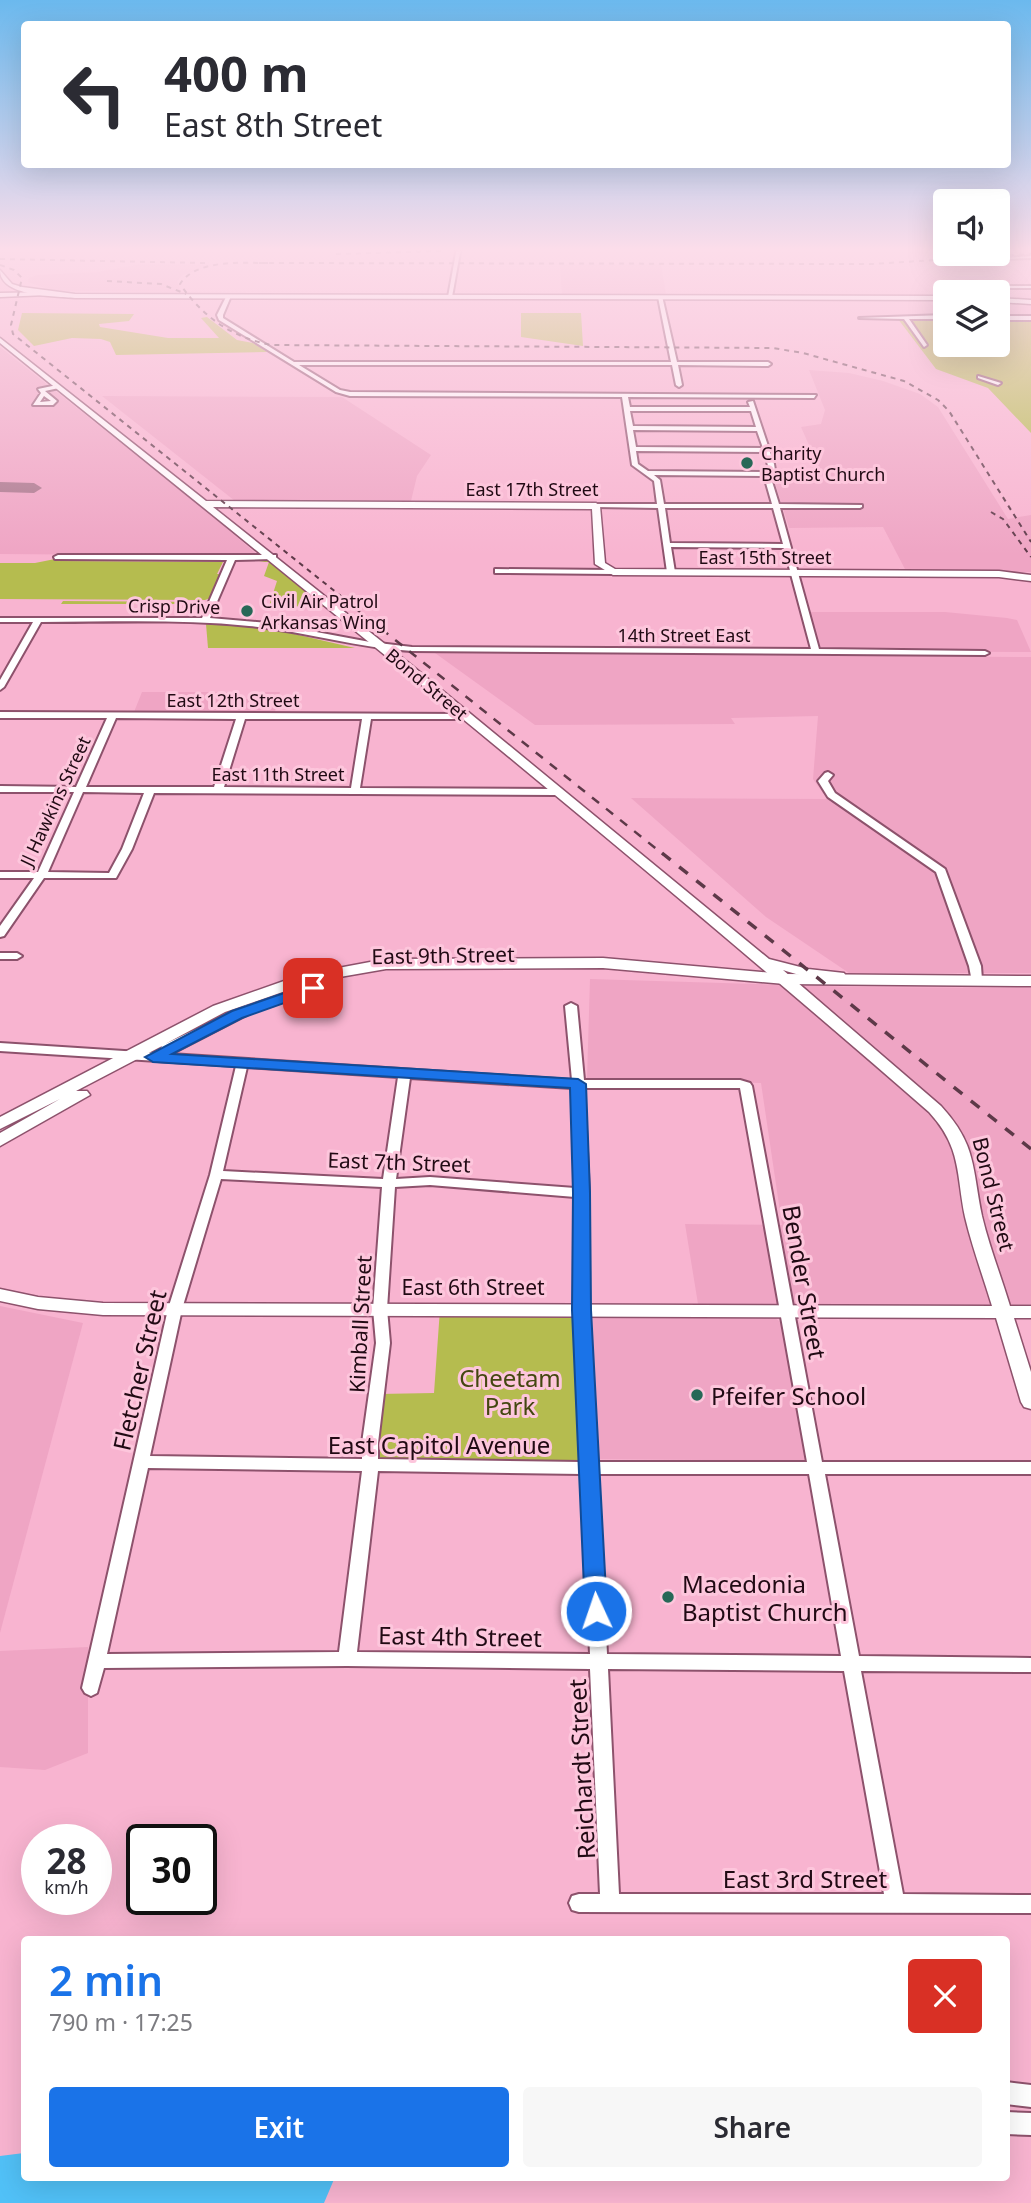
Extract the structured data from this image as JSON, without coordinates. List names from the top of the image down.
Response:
{
  "streets": {
    "main road": ["East 9th Street"],
    "street": [
      "East 17th Street",
      "East 15th Street",
      "Crisp Drive",
      "14th Street East",
      "Bond Street",
      "East 12th Street",
      "East 11th Street",
      "Jl Hawkins Street",
      "East 7th Street",
      "Bender Street",
      "East 6th Street",
      "Kimball Street",
      "Fletcher Street",
      "East Capitol Avenue",
      "East 4th Street",
      "Reichardt Street",
      "East 3rd Street"
    ]
  },
  "crossings": [
    ["East 17th Street", "Bond Street"],
    ["Crisp Drive", "14th Street East"],
    ["Crisp Drive", "Bond Street"],
    ["14th Street East", "Bond Street"],
    ["Bond Street", "East 12th Street"],
    ["Bond Street", "East 11th Street"],
    ["Bond Street", "East 9th Street"],
    ["Bond Street", "East 6th Street"],
    ["East 12th Street", "Jl Hawkins Street"],
    ["East 11th Street", "Jl Hawkins Street"],
    ["East 7th Street", "Kimball Street"],
    ["East 7th Street", "Fletcher Street"],
    ["East 7th Street", "Reichardt Street"],
    ["Bender Street", "East 6th Street"],
    ["Bender Street", "East Capitol Avenue"],
    ["Bender Street", "East 4th Street"],
    ["Bender Street", "Reichardt Street"],
    ["Bender Street", "East 3rd Street"],
    ["East 6th Street", "Kimball Street"],
    ["East 6th Street", "Fletcher Street"],
    ["East 6th Street", "Reichardt Street"],
    ["Kimball Street", "East Capitol Avenue"],
    ["Kimball Street", "East 4th Street"],
    ["Fletcher Street", "East Capitol Avenue"],
    ["Fletcher Street", "East 4th Street"],
    ["East Capitol Avenue", "Reichardt Street"],
    ["East 4th Street", "Reichardt Street"],
    ["Reichardt Street", "East 3rd Street"]
  ],
  "parks": ["Cheetam Park"],
  "places": [
    "Charity Baptist Church",
    "Civil Air Patrol Arkansas Wing",
    "Pfeifer School",
    "Macedonia Baptist Church"
  ],
  "page": {
    "turn": ["400 m", "East 8th Street"],
    "speed": "28 km/h",
    "limit": "30",
    "heading": ["2 min", "790 m · 17:25"],
    "buttons": ["Exit", "Share"]
  }
}
